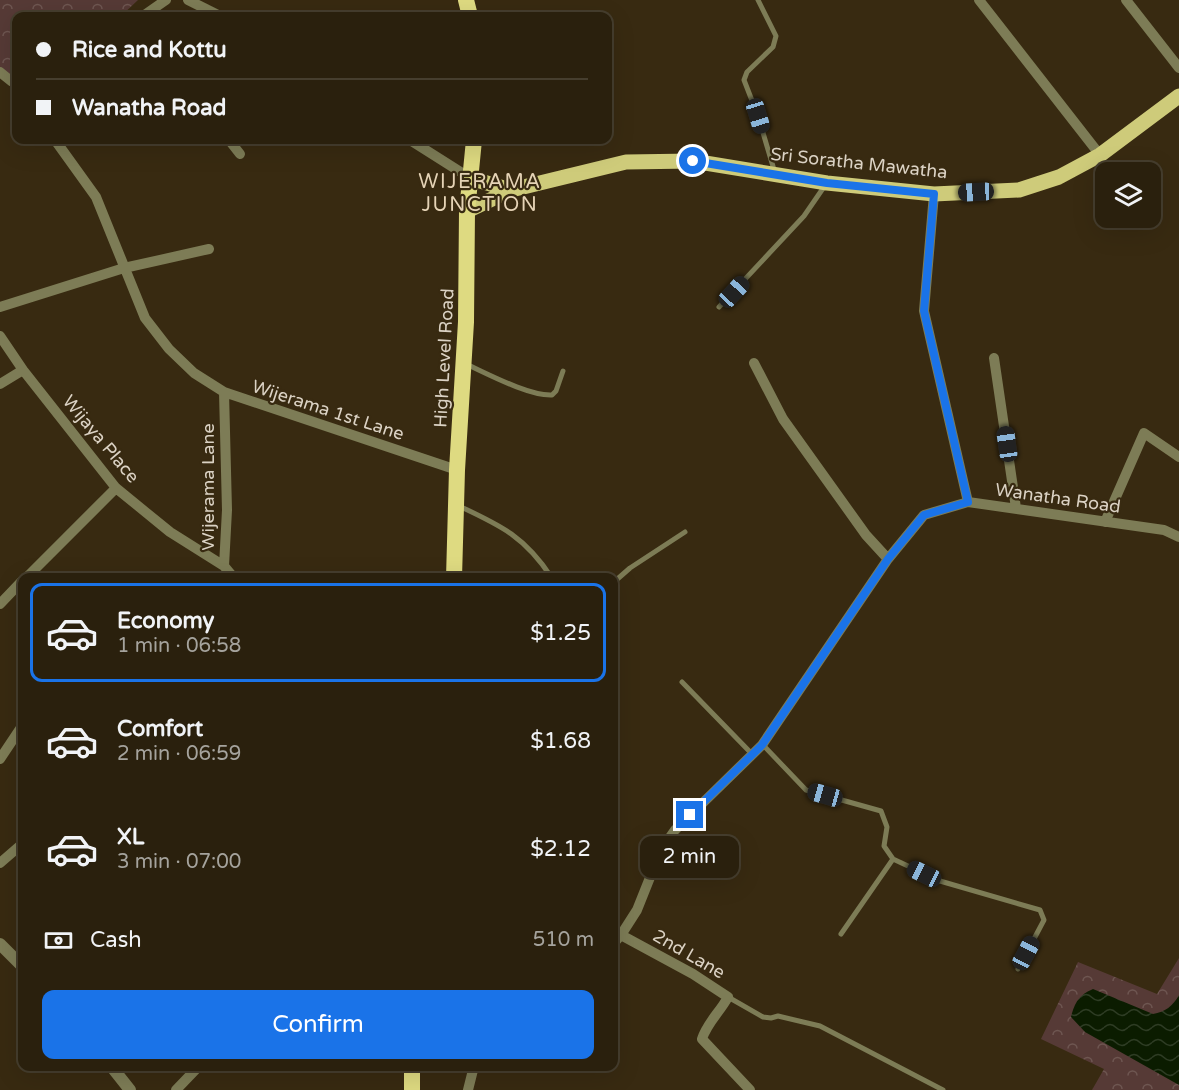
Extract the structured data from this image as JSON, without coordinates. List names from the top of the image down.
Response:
{
  "streets": {
    "highway": ["High Level Road"],
    "main road": ["Sri Soratha Mawatha"],
    "street": [
      "Wijerama 1st Lane",
      "Wijaya Place",
      "Wijerama Lane",
      "Wanatha Road",
      "2nd Lane"
    ]
  },
  "crossings": [
    ["Sri Soratha Mawatha", "High Level Road"],
    ["High Level Road", "Wijerama 1st Lane"],
    ["Wijerama 1st Lane", "Wijerama Lane"],
    ["Wijaya Place", "Wijerama Lane"]
  ],
  "districts": ["WIJERAMA JUNCTION"],
  "page": {
    "banner": ["Rice and Kottu", "Wanatha Road"],
    "list": [
      {
        "name": "Economy",
        "note": "1 min · 06:58",
        "value": "$1.25"
      },
      {
        "name": "Comfort",
        "note": "2 min · 06:59",
        "value": "$1.68"
      },
      {
        "name": "XL",
        "note": "3 min · 07:00",
        "value": "$2.12"
      }
    ],
    "bubble": "2 min",
    "pay": ["Cash", "510 m"],
    "buttons": "Confirm"
  }
}
